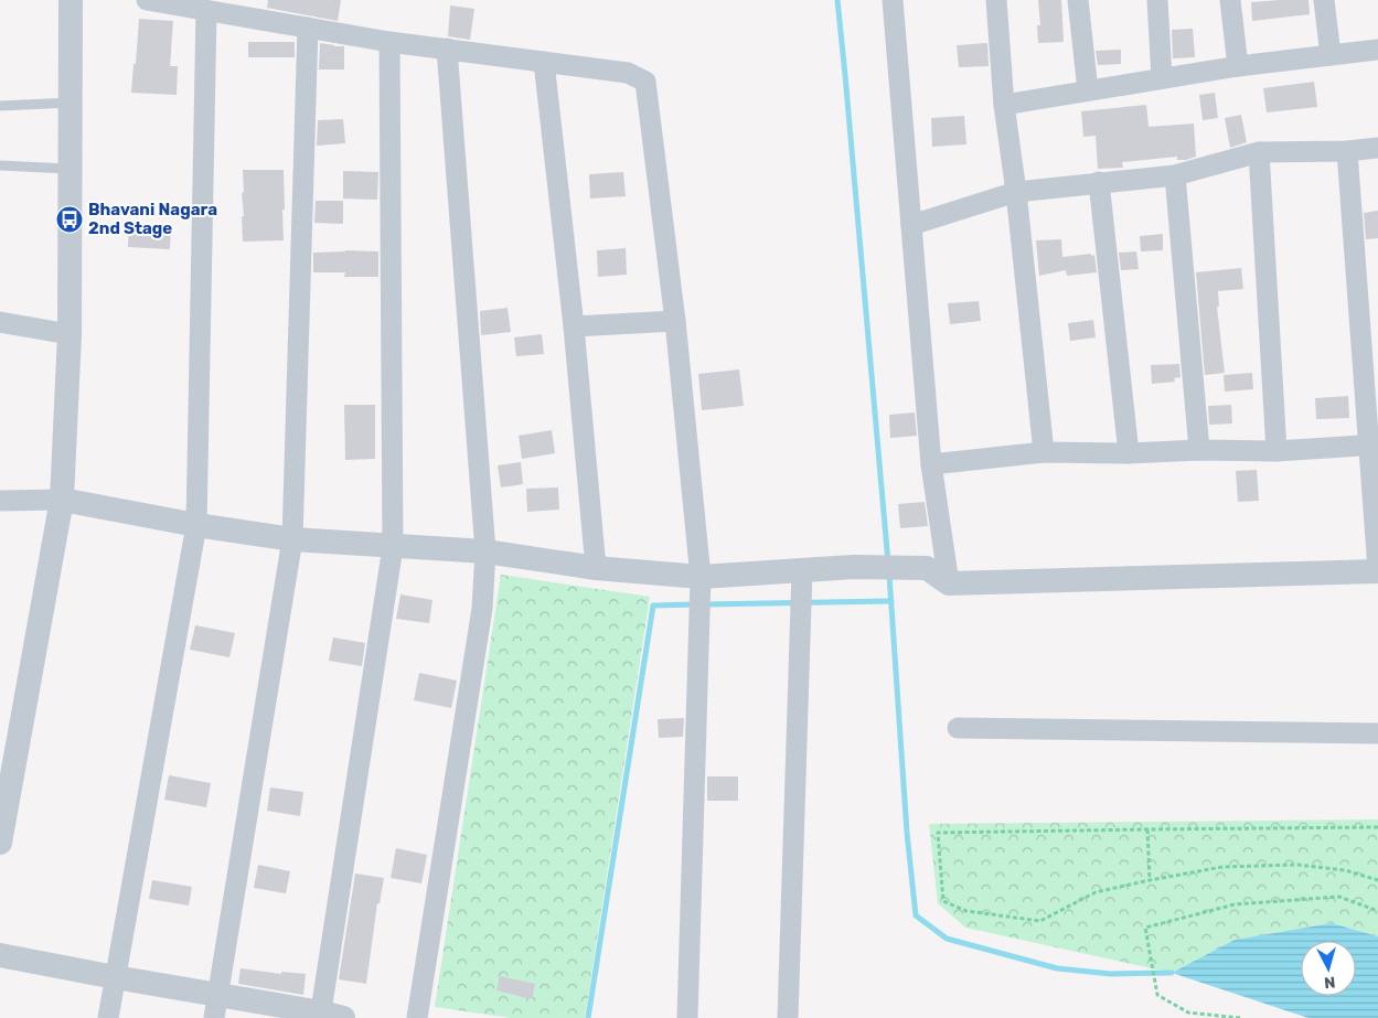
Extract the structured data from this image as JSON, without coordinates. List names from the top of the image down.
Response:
{
  "places": {
    "bus stop": ["Bhavani Nagara 2nd Stage"]
  },
  "north": "bottom"
}
